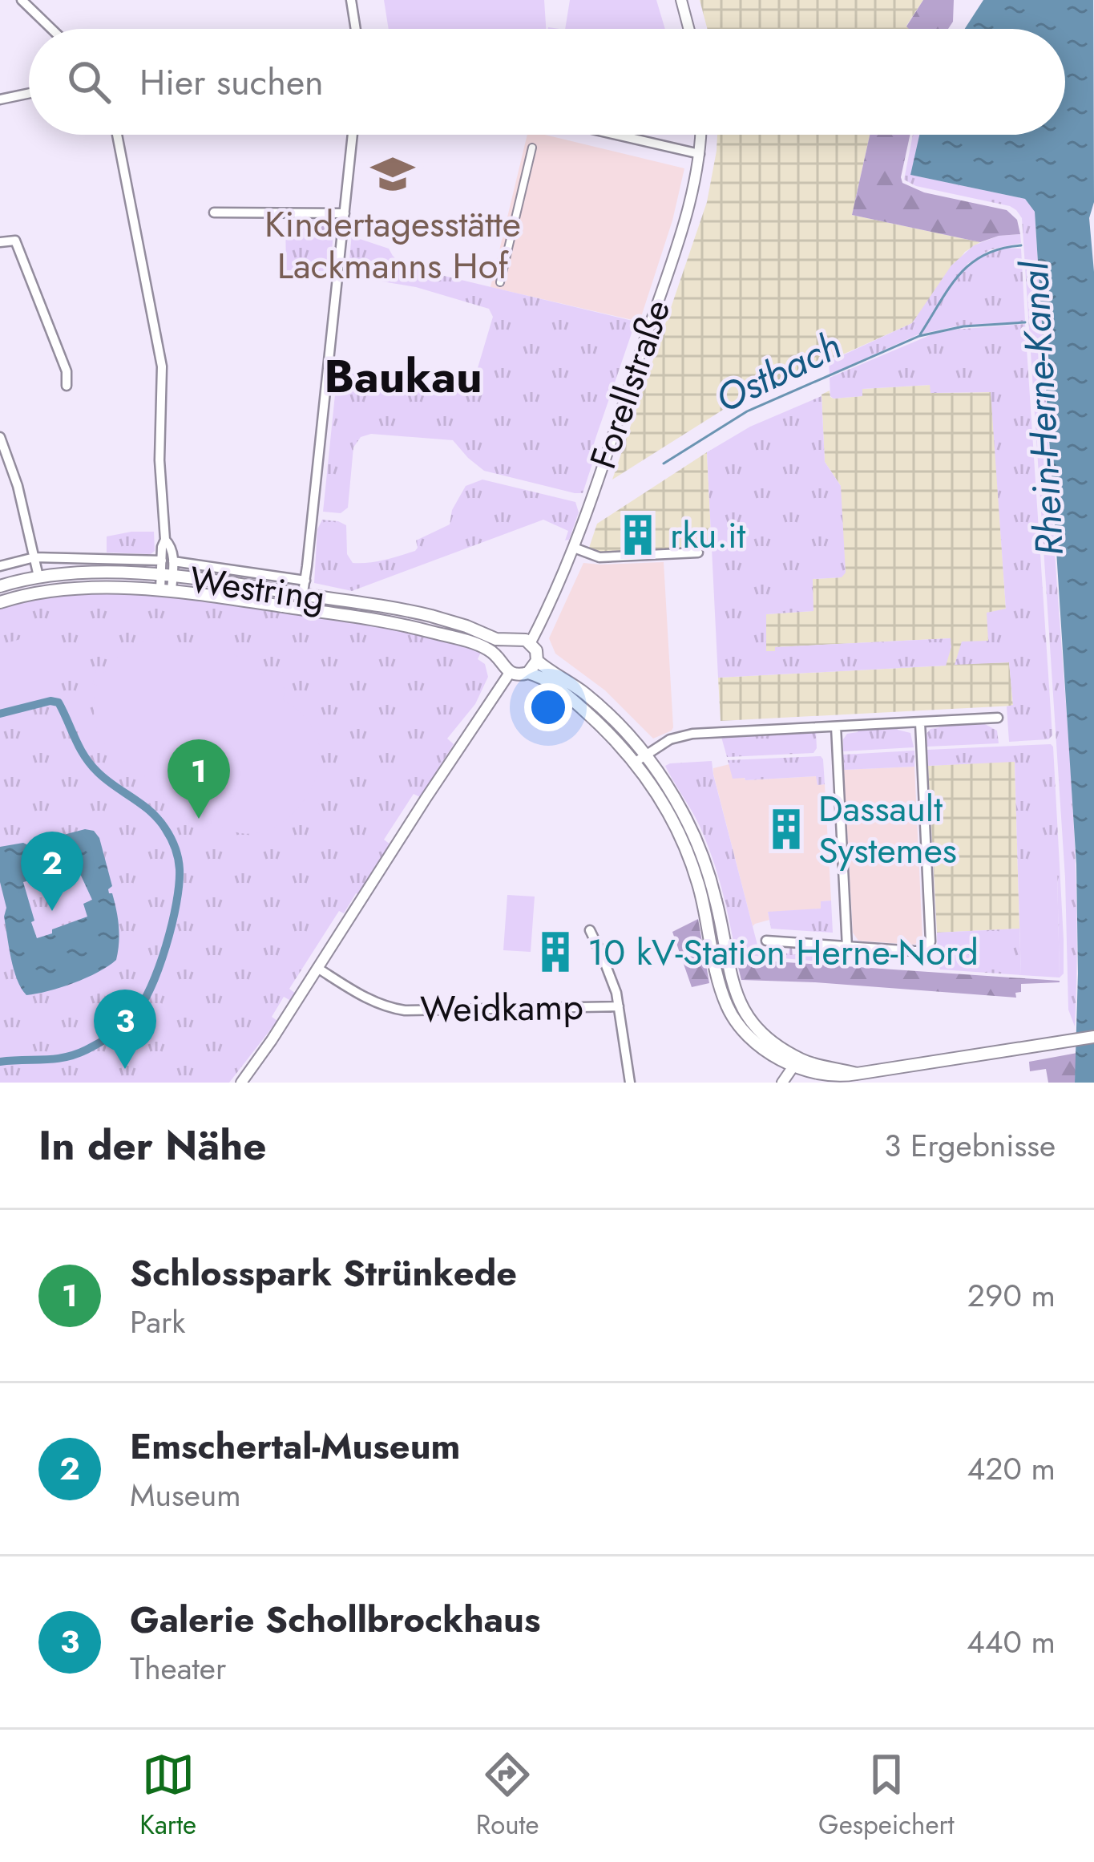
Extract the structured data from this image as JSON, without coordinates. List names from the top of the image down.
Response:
{
  "streets": {
    "main road": ["Westring"],
    "street": ["Forellstraße", "Weidkamp"]
  },
  "crossings": [
    ["Forellstraße", "Westring"]
  ],
  "districts": ["Baukau"],
  "water": ["Ostbach", "Rhein-Herne-Kanal"],
  "places": {
    "school or university": ["Kindertagesstätte Lackmanns Hof"],
    "building": ["rku.it", "Dassault Systemes", "10 kV-Station Herne-Nord"]
  },
  "page": {
    "search": "Hier suchen",
    "pins": ["1", "2", "3"],
    "heading": ["In der Nähe", "3 Ergebnisse"],
    "list": [
      {
        "mark": "1",
        "name": "Schlosspark Strünkede",
        "note": "Park",
        "value": "290 m"
      },
      {
        "mark": "2",
        "name": "Emschertal-Museum",
        "note": "Museum",
        "value": "420 m"
      },
      {
        "mark": "3",
        "name": "Galerie Schollbrockhaus",
        "note": "Theater",
        "value": "440 m"
      }
    ],
    "nav": ["Karte", "Route", "Gespeichert"]
  }
}
